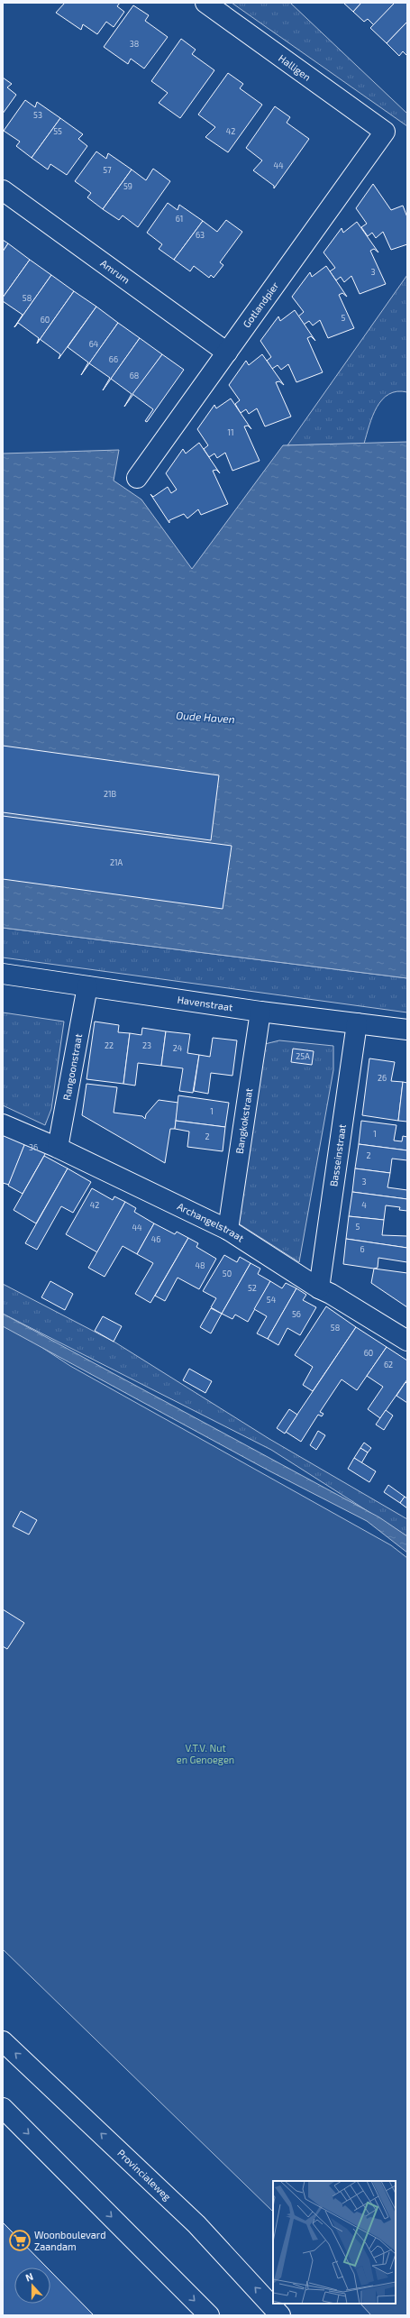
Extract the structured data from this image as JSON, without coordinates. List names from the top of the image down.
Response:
{
  "streets": {
    "street": [
      "Halligen",
      "Amrum",
      "Gotlandpier",
      "Havenstraat",
      "Rangoonstraat",
      "Bangkokstraat",
      "Basseinstraat",
      "Archangelstraat",
      "Provincialeweg"
    ]
  },
  "crossings": [
    ["Halligen", "Gotlandpier"],
    ["Amrum", "Gotlandpier"],
    ["Havenstraat", "Rangoonstraat"],
    ["Havenstraat", "Bangkokstraat"],
    ["Havenstraat", "Basseinstraat"],
    ["Rangoonstraat", "Archangelstraat"],
    ["Bangkokstraat", "Archangelstraat"],
    ["Basseinstraat", "Archangelstraat"]
  ],
  "water": ["Oude Haven"],
  "parks": ["V.T.V. Nut en Genoegen"],
  "places": {
    "supermarket": ["Woonboulevard Zaandam"]
  },
  "house_numbers": [
    "38",
    "53",
    "55",
    "42",
    "44",
    "57",
    "59",
    "61",
    "63",
    "3",
    "58",
    "5",
    "60",
    "64",
    "66",
    "68",
    "11",
    "21B",
    "21A",
    "22",
    "23",
    "24",
    "25A",
    "26",
    "1",
    "1",
    "2",
    "36",
    "2",
    "3",
    "42",
    "4",
    "5",
    "44",
    "46",
    "6",
    "48",
    "50",
    "52",
    "54",
    "56",
    "58",
    "60",
    "62"
  ],
  "north": "top"
}
